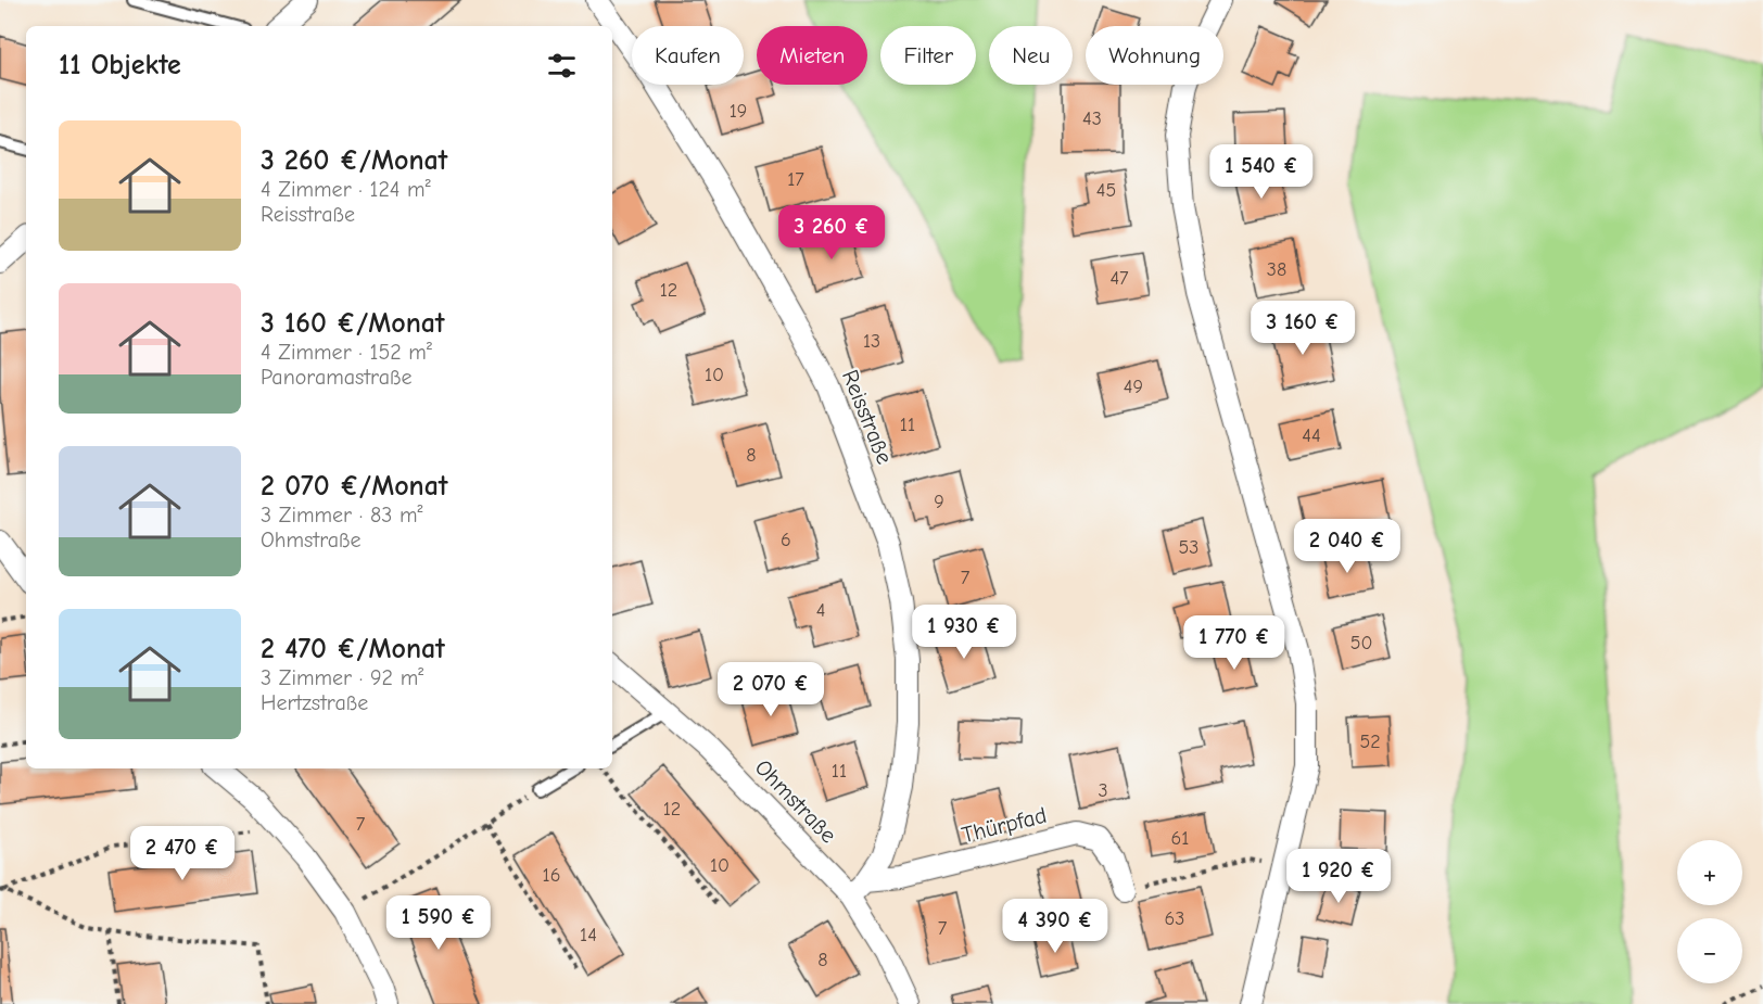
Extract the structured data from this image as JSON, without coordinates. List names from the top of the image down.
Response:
{
  "streets": {
    "street": ["Reisstraße", "Ohmstraße", "Thürpfad"]
  },
  "crossings": [
    ["Reisstraße", "Ohmstraße"],
    ["Reisstraße", "Thürpfad"]
  ],
  "house_numbers": [
    "19",
    "43",
    "17",
    "45",
    "38",
    "47",
    "12",
    "13",
    "10",
    "49",
    "11",
    "44",
    "8",
    "9",
    "6",
    "53",
    "7",
    "4",
    "50",
    "52",
    "11",
    "3",
    "12",
    "7",
    "61",
    "10",
    "16",
    "63",
    "7",
    "14",
    "8"
  ],
  "page": {
    "chip": [
      "Kaufen",
      "Mieten",
      "Filter",
      "Neu",
      "Wohnung"
    ],
    "heading": "11 Objekte",
    "list": [
      {
        "name": "3 260 €/Monat",
        "note": "4 Zimmer · 124 m² · Reisstraße"
      },
      {
        "name": "3 160 €/Monat",
        "note": "4 Zimmer · 152 m² · Panoramastraße"
      },
      {
        "name": "2 070 €/Monat",
        "note": "3 Zimmer · 83 m² · Ohmstraße"
      },
      {
        "name": "2 470 €/Monat",
        "note": "3 Zimmer · 92 m² · Hertzstraße"
      }
    ],
    "price": [
      "1 540 €",
      "3 260 €",
      "3 160 €",
      "2 040 €",
      "1 930 €",
      "1 770 €",
      "2 070 €",
      "2 470 €",
      "1 920 €",
      "1 590 €",
      "4 390 €"
    ],
    "map_buttons": ["+", "−"]
  }
}
